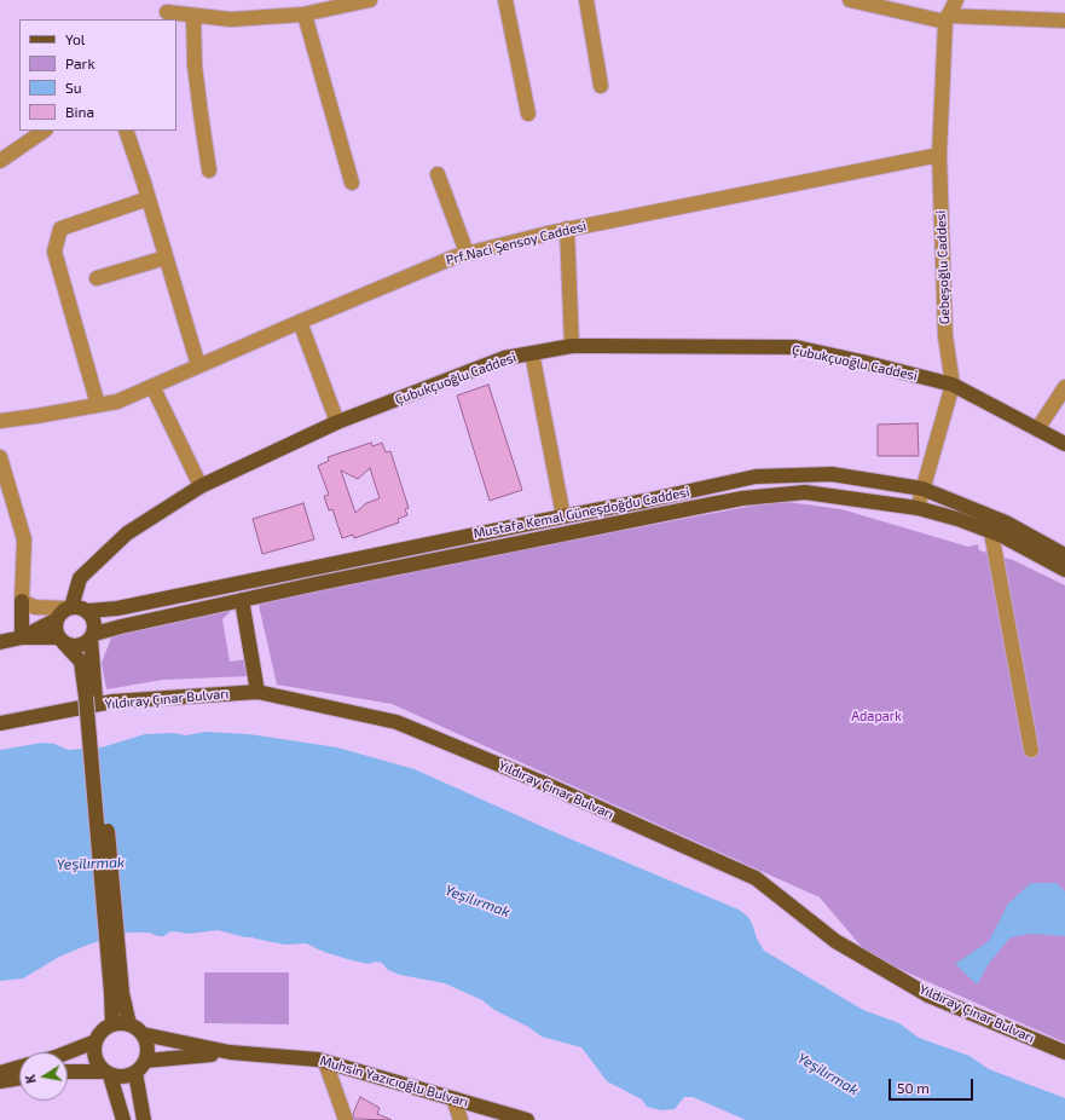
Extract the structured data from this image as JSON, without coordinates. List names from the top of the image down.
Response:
{
  "streets": {
    "main road": [
      "Çubukçuoğlu Caddesi",
      "Mustafa Kemal Güneşdoğdu Caddesi",
      "Yıldıray Çınar Bulvarı",
      "Muhsin Yazıcıoğlu Bulvarı"
    ],
    "street": ["Prf.Naci Şensoy Caddesi", "Gebeşoğlu Caddesi"]
  },
  "crossings": [
    ["Prf.Naci Şensoy Caddesi", "Gebeşoğlu Caddesi"],
    ["Gebeşoğlu Caddesi", "Çubukçuoğlu Caddesi"],
    ["Gebeşoğlu Caddesi", "Mustafa Kemal Güneşdoğdu Caddesi"],
    ["Çubukçuoğlu Caddesi", "Mustafa Kemal Güneşdoğdu Caddesi"]
  ],
  "water": ["Yeşilırmak"],
  "parks": ["Adapark"],
  "legend": [
    "Yol",
    "Park",
    "Su",
    "Bina"
  ],
  "scale_bar": "50 m",
  "north": "left"
}
